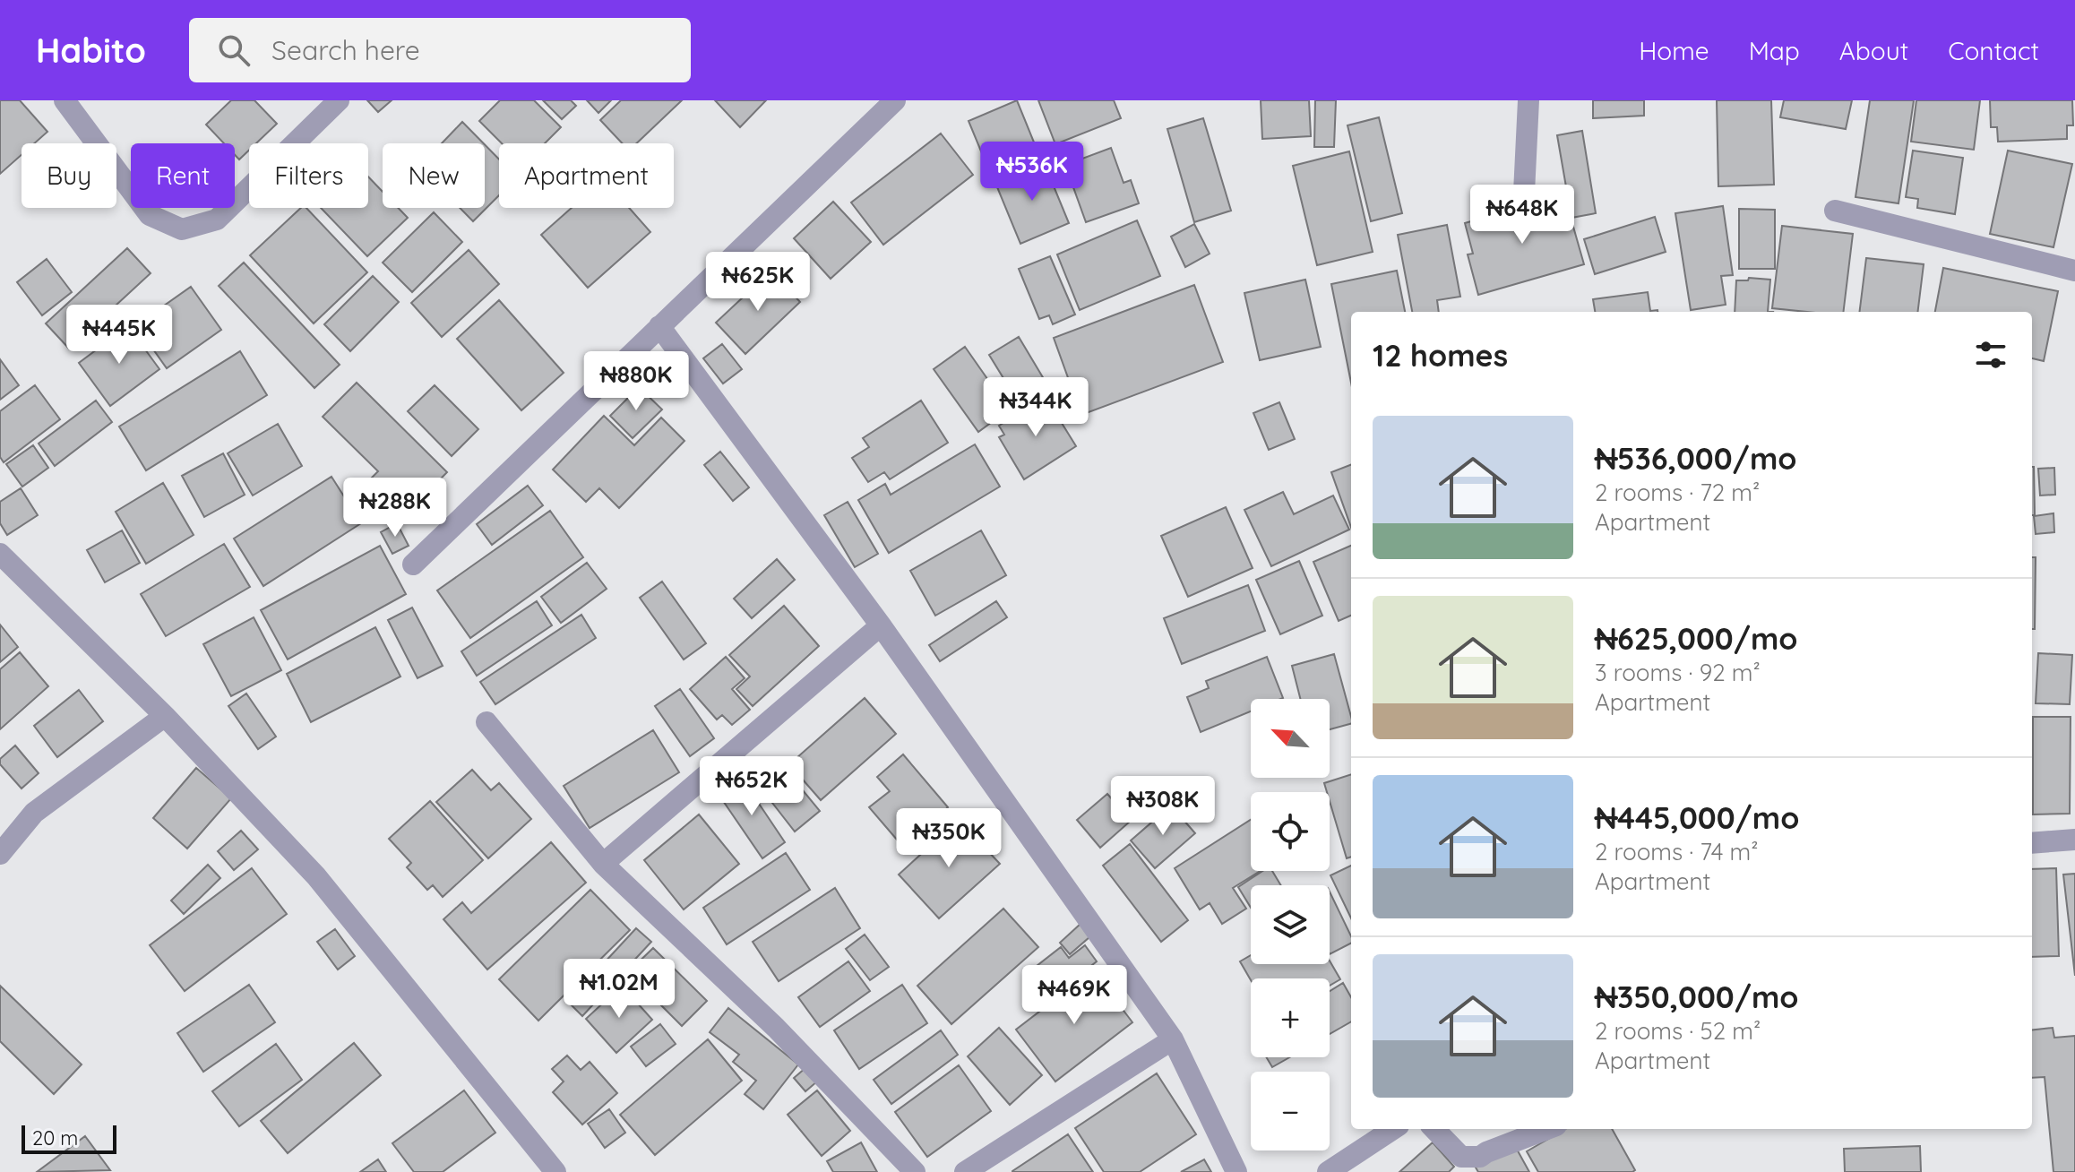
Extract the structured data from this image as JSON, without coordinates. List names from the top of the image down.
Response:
{
  "scale_bar": "20 m",
  "north": "top left",
  "page": {
    "header": "Habito",
    "search": "Search here",
    "nav": [
      "Home",
      "Map",
      "About",
      "Contact"
    ],
    "price": [
      "₦536K",
      "₦648K",
      "₦625K",
      "₦445K",
      "₦880K",
      "₦344K",
      "₦288K",
      "₦652K",
      "₦308K",
      "₦350K",
      "₦1.02M",
      "₦469K"
    ],
    "chip": [
      "Buy",
      "Rent",
      "Filters",
      "New",
      "Apartment"
    ],
    "heading": "12 homes",
    "list": [
      {
        "name": "₦536,000/mo",
        "note": "2 rooms · 72 m² · Apartment"
      },
      {
        "name": "₦625,000/mo",
        "note": "3 rooms · 92 m² · Apartment"
      },
      {
        "name": "₦445,000/mo",
        "note": "2 rooms · 74 m² · Apartment"
      },
      {
        "name": "₦350,000/mo",
        "note": "2 rooms · 52 m² · Apartment"
      }
    ],
    "map_buttons": ["+", "−"],
    "scale": "20 m"
  }
}
